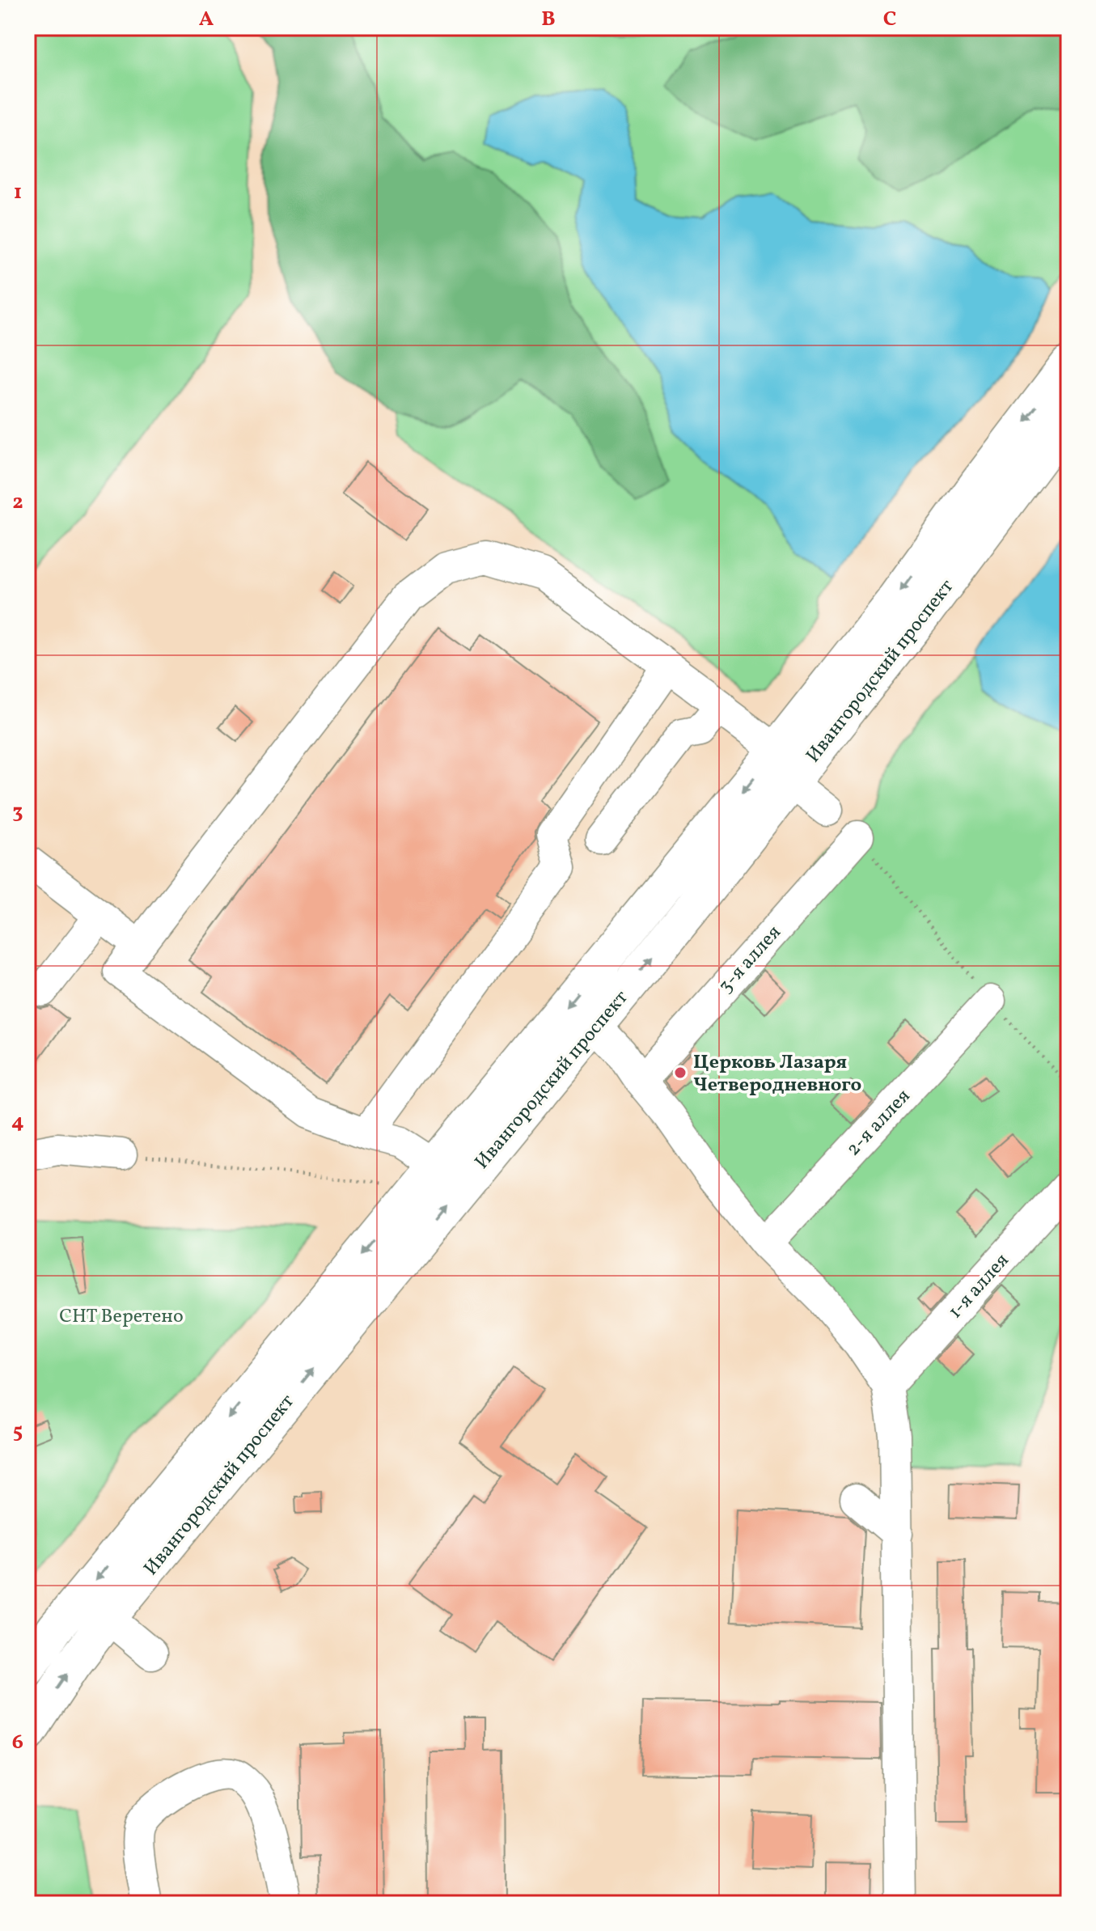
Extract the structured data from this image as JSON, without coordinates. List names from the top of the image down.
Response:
{
  "streets": {
    "highway": ["Ивангородский проспект"],
    "street": ["3-я аллея", "2-я аллея", "1-я аллея"]
  },
  "parks": ["СНТ Веретено"],
  "places": ["Церковь Лазаря Четверодневного"],
  "grid": {
    "columns": ["A", "B", "C"],
    "rows": [
      "1",
      "2",
      "3",
      "4",
      "5",
      "6"
    ]
  }
}
